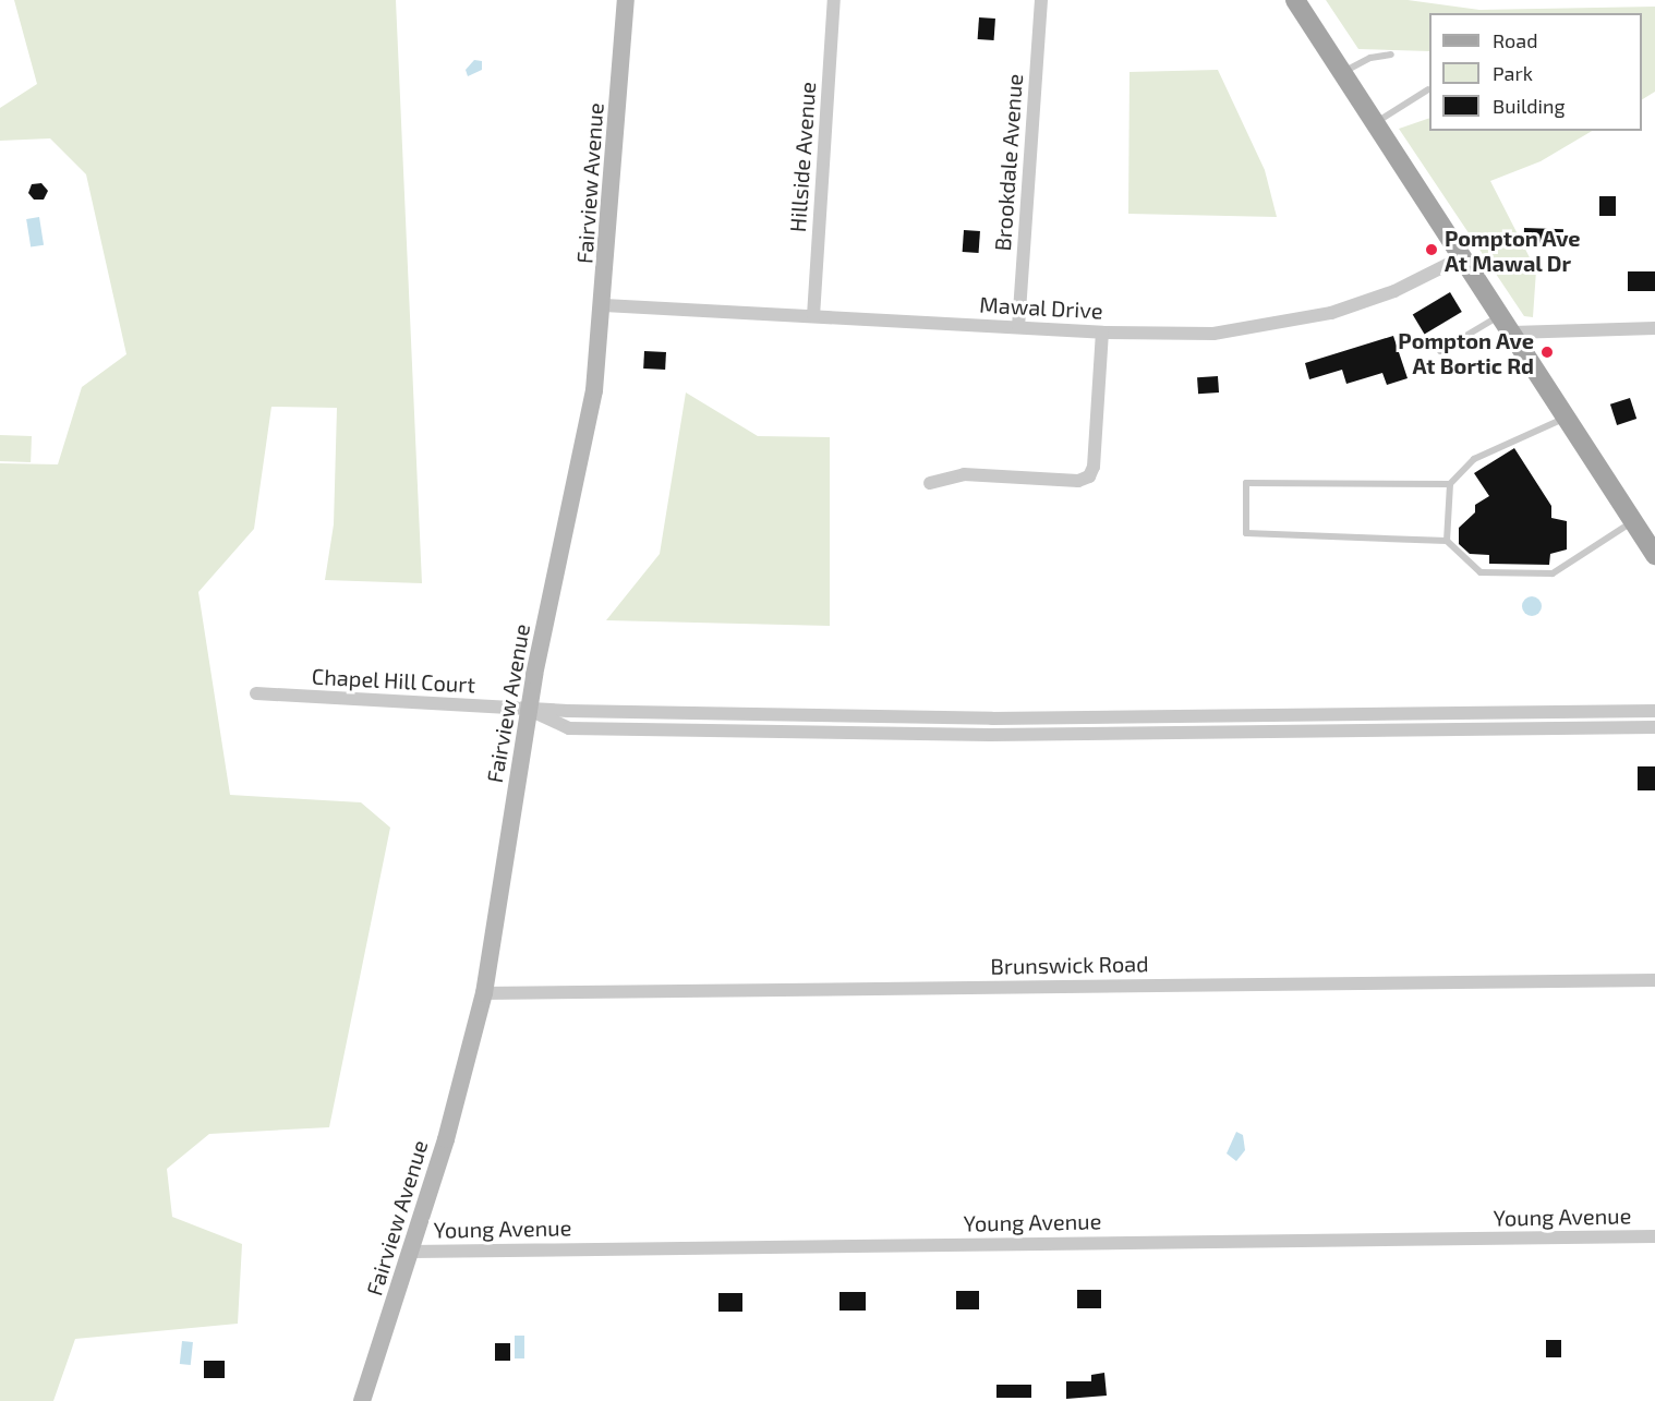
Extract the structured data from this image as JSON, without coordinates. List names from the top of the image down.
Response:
{
  "streets": {
    "main road": ["Fairview Avenue"],
    "street": [
      "Hillside Avenue",
      "Brookdale Avenue",
      "Mawal Drive",
      "Chapel Hill Court",
      "Brunswick Road",
      "Young Avenue"
    ]
  },
  "crossings": [
    ["Hillside Avenue", "Mawal Drive"],
    ["Brookdale Avenue", "Mawal Drive"],
    ["Fairview Avenue", "Mawal Drive"],
    ["Fairview Avenue", "Chapel Hill Court"],
    ["Fairview Avenue", "Brunswick Road"],
    ["Fairview Avenue", "Young Avenue"]
  ],
  "places": ["Pompton Ave At Mawal Dr", "Pompton Ave At Bortic Rd"],
  "legend": ["Road", "Park", "Building"]
}
